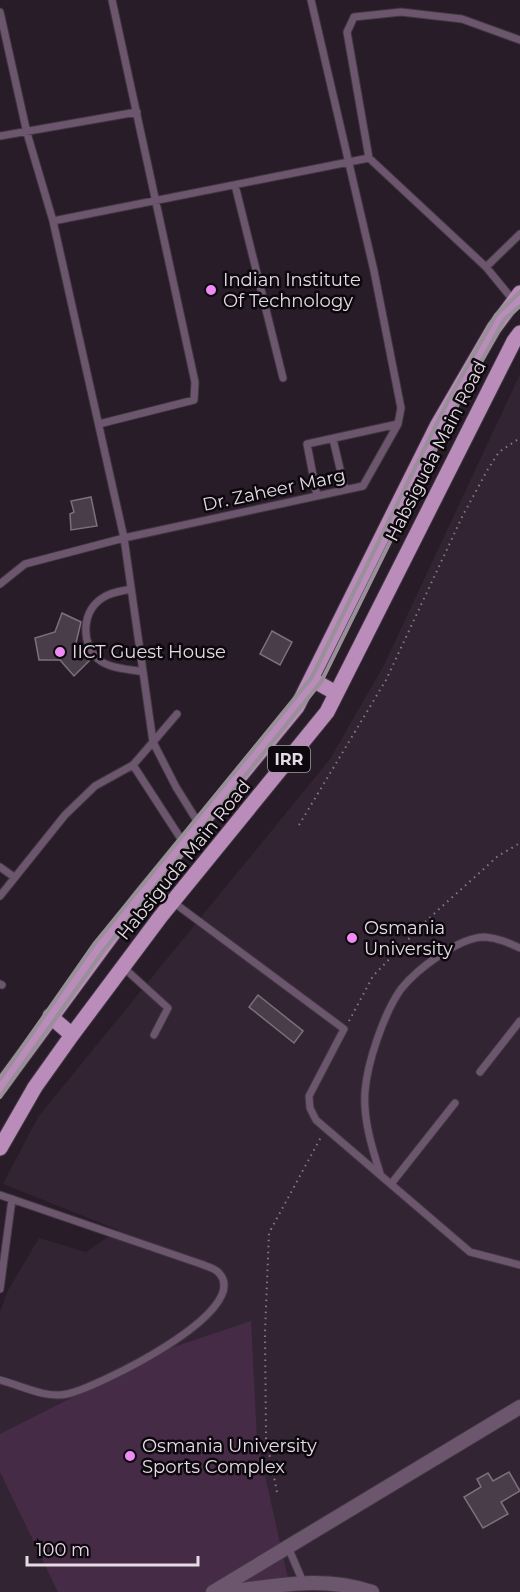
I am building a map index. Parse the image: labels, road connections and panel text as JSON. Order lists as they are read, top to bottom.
{
  "streets": {
    "main road": ["Habsiguda Main Road", "IRR"],
    "lane": ["Dr. Zaheer Marg"]
  },
  "places": [
    "Indian Institute Of Technology",
    "IICT Guest House",
    "Osmania University",
    "Osmania University Sports Complex"
  ],
  "scale_bar": "100 m"
}
